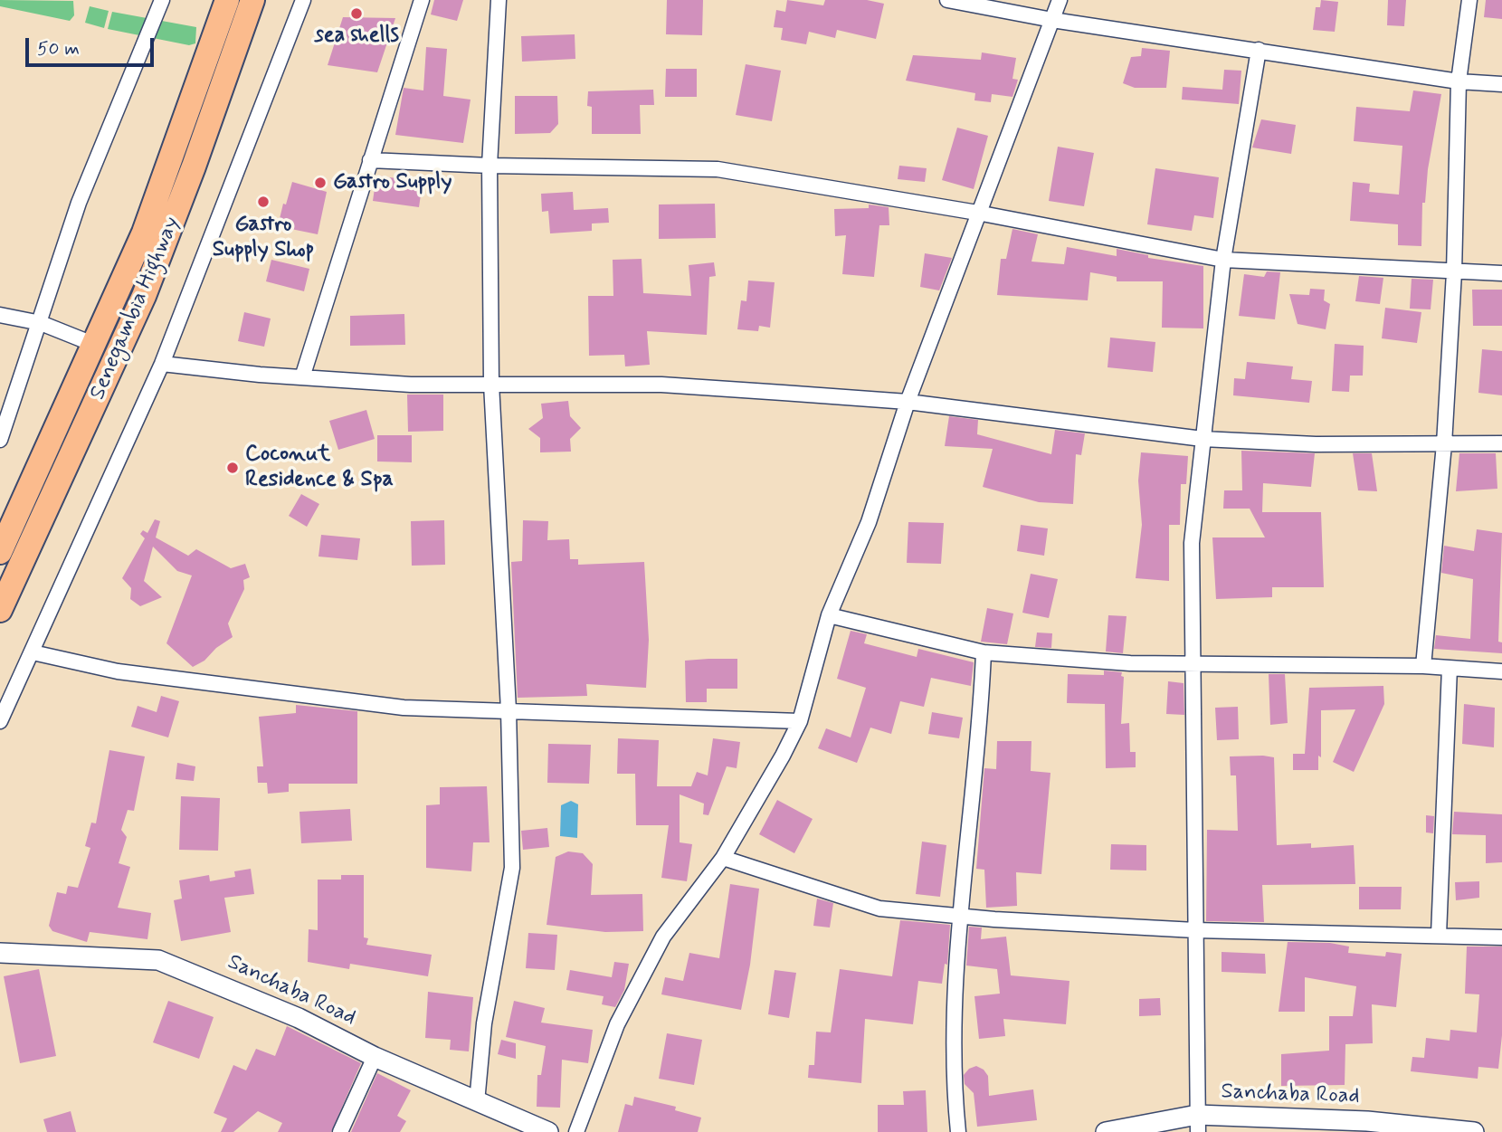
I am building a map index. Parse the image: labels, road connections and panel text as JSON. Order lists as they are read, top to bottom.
{
  "streets": {
    "main road": ["Senegambia Highway"],
    "street": ["Sanchaba Road"]
  },
  "places": [
    "sea shells",
    "Gastro Supply",
    "Gastro Supply Shop",
    "Coconut Residence & Spa"
  ],
  "scale_bar": "50 m"
}
